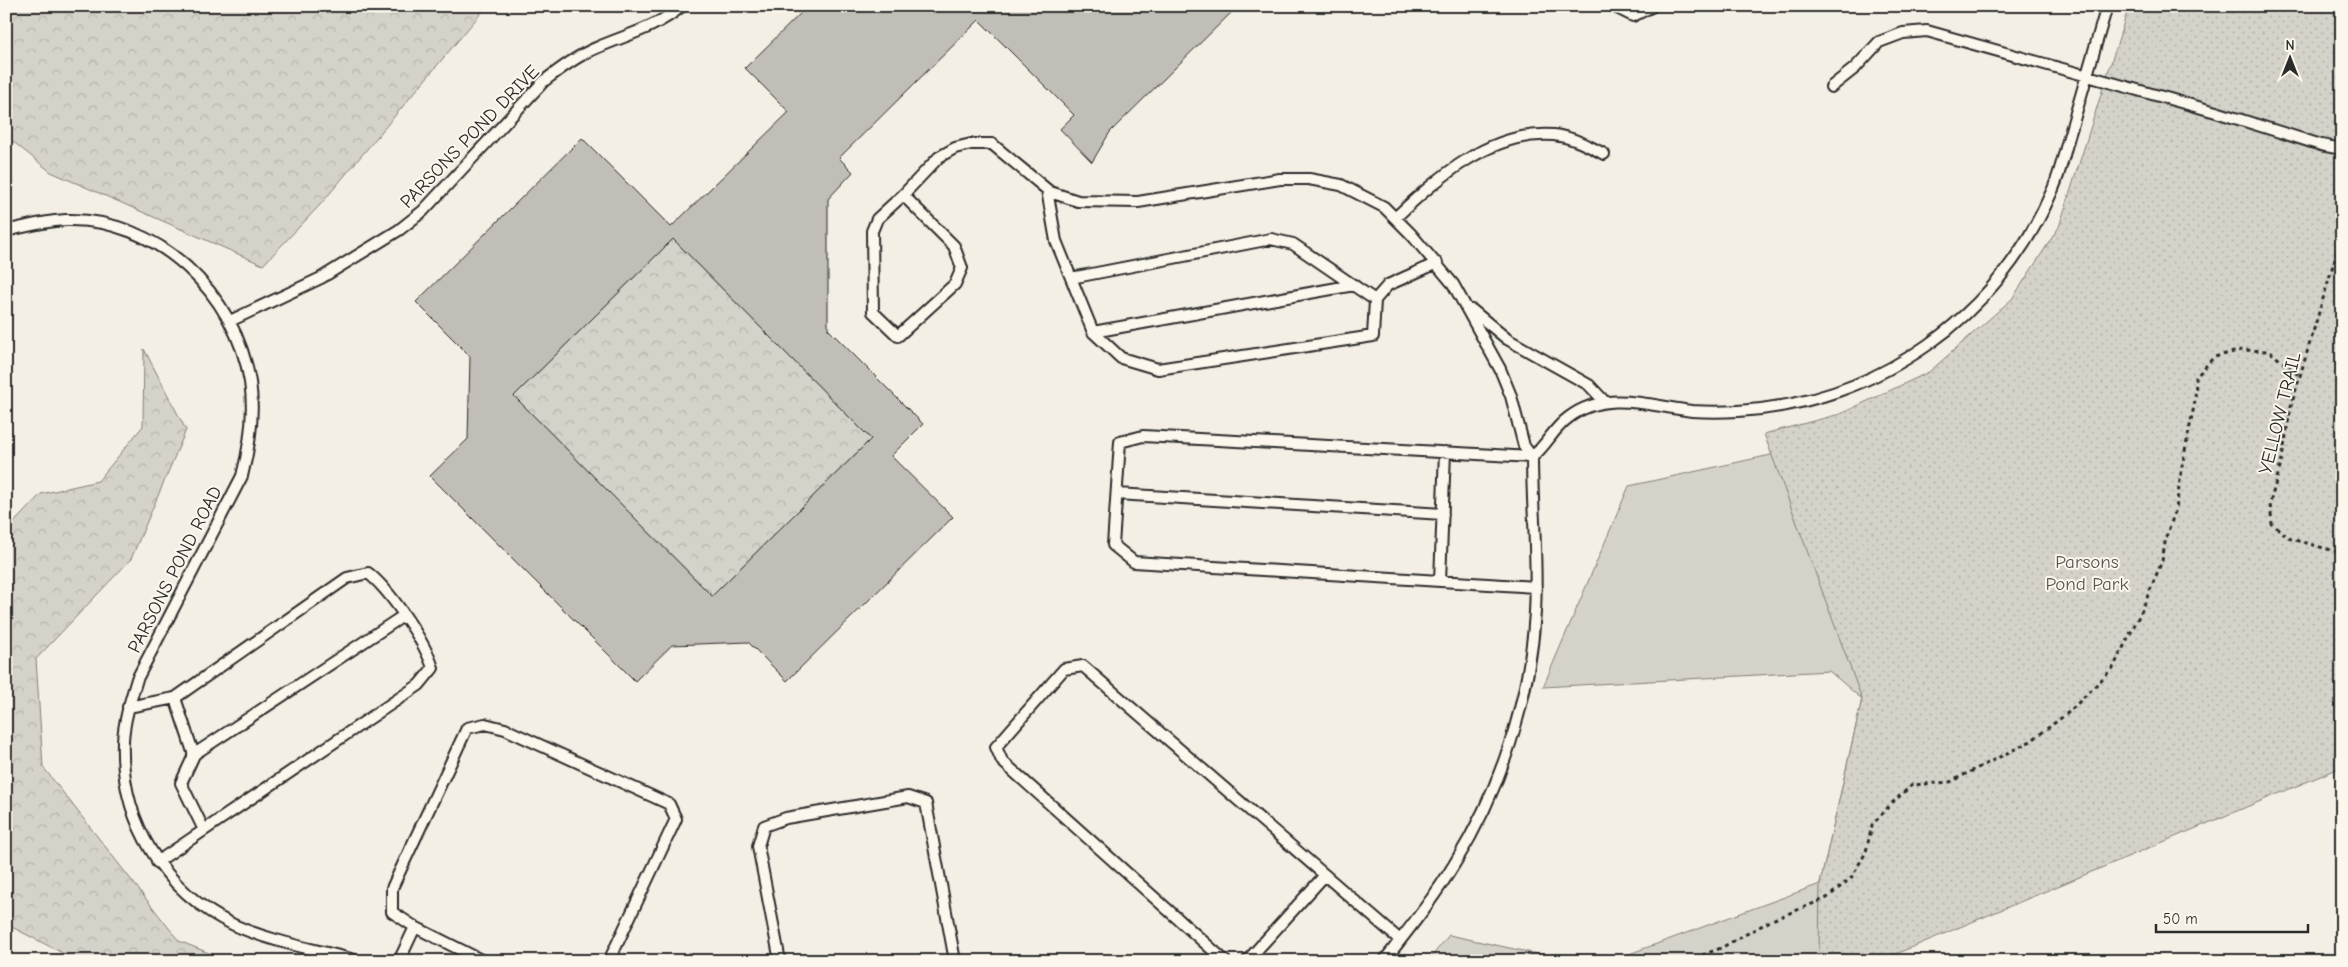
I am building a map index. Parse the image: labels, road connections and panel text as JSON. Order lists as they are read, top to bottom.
{
  "streets": {
    "lane": ["PARSONS POND DRIVE", "PARSONS POND ROAD"],
    "path": ["YELLOW TRAIL"]
  },
  "crossings": [
    ["PARSONS POND DRIVE", "PARSONS POND ROAD"]
  ],
  "parks": ["Parsons Pond Park"],
  "scale_bar": "50 m",
  "north": "top"
}
